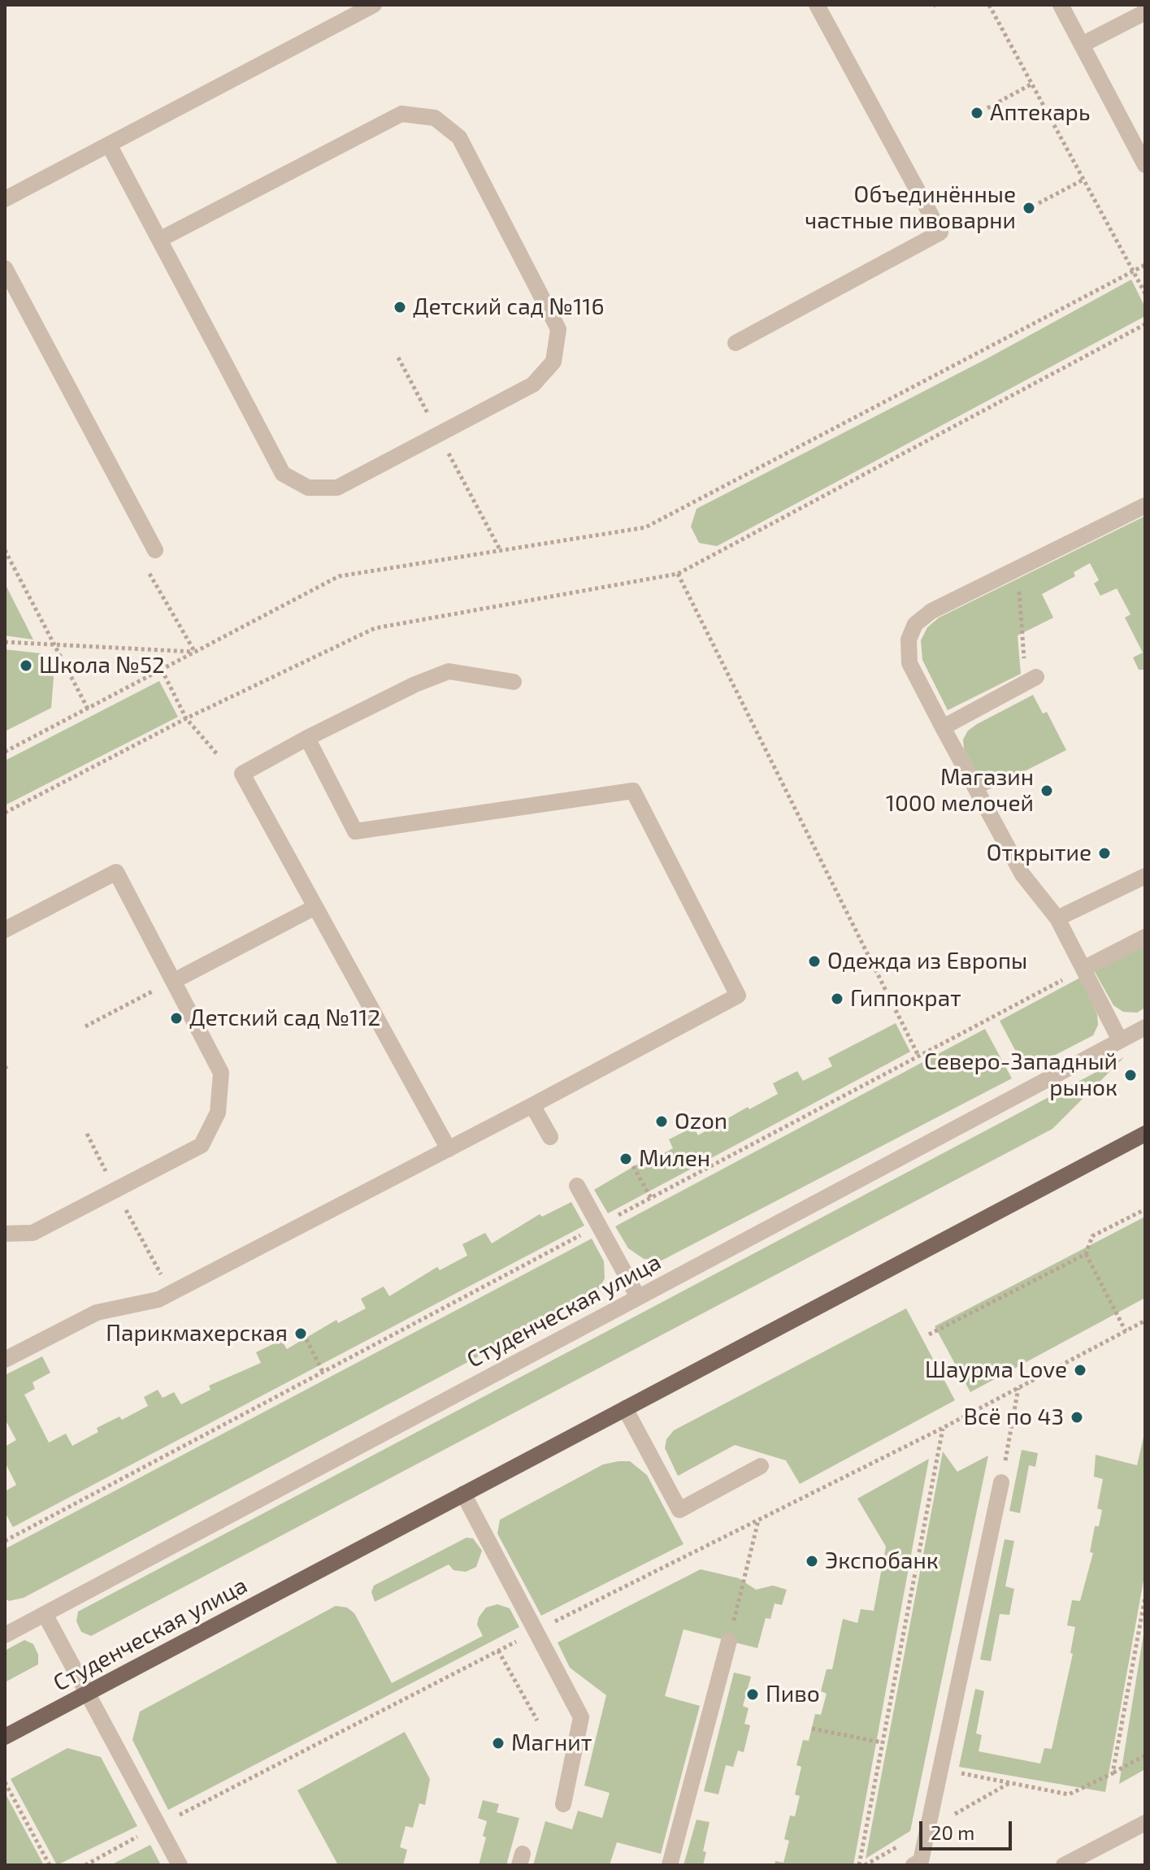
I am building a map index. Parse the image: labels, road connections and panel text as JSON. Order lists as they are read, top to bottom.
{
  "streets": {
    "main road": ["Студенческая улица"]
  },
  "places": [
    "Аптекарь",
    "Объединённые частные пивоварни",
    "Детский сад №116",
    "Школа №52",
    "Магазин 1000 мелочей",
    "Открытие",
    "Одежда из Европы",
    "Гиппократ",
    "Детский сад №112",
    "Северо-Западный рынок",
    "Ozon",
    "Милен",
    "Парикмахерская",
    "Шаурма Love",
    "Всё по 43",
    "Экспобанк",
    "Пиво",
    "Магнит"
  ],
  "scale_bar": "20 m"
}
